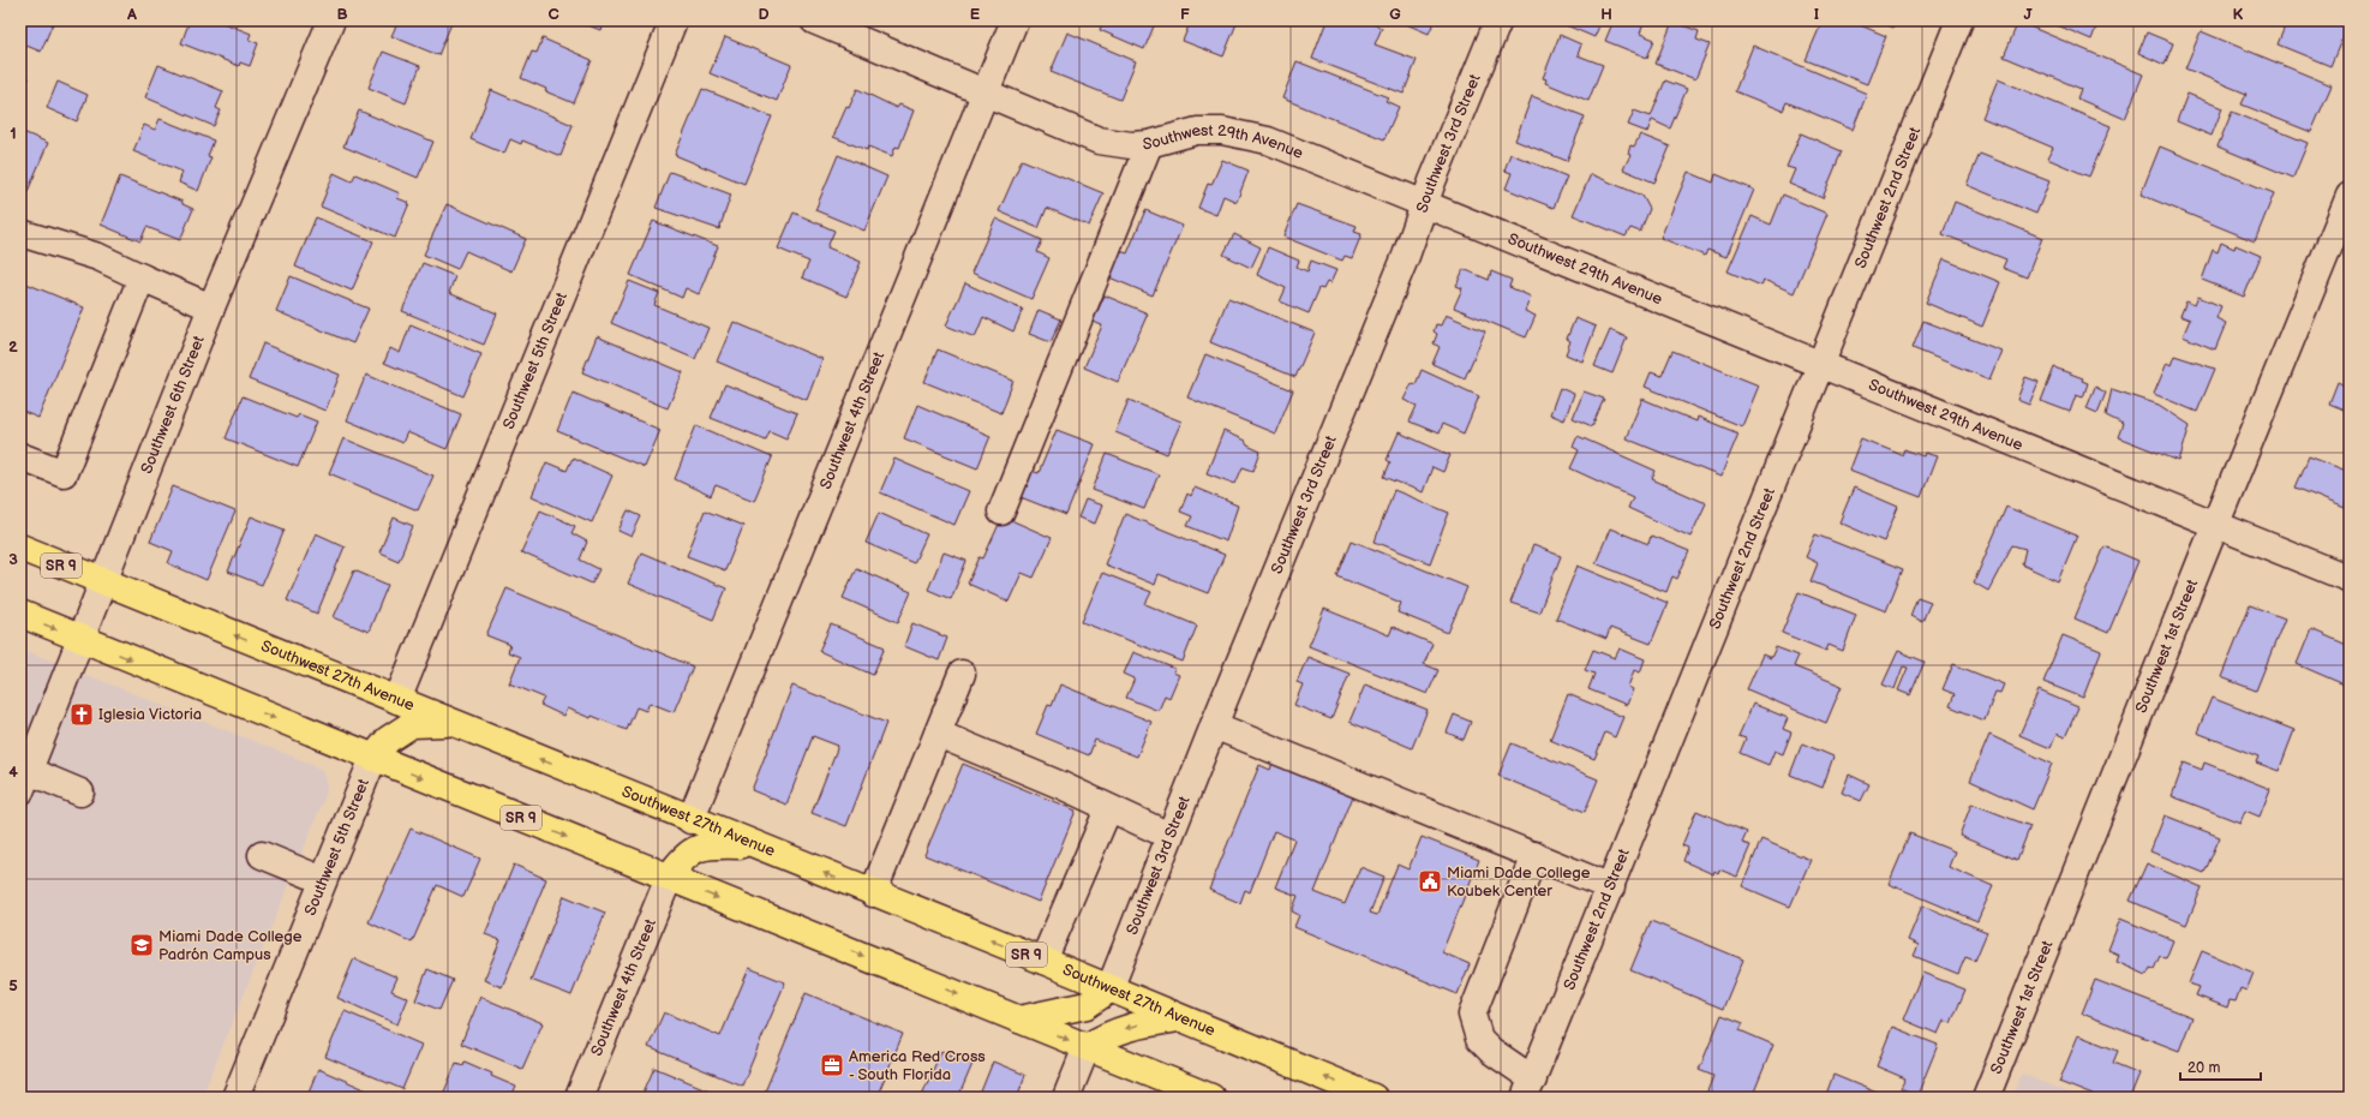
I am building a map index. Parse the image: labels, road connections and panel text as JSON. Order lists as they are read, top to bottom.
{
  "streets": {
    "highway": ["SR 9", "Southwest 27th Avenue"],
    "street": [
      "Southwest 3rd Street",
      "Southwest 29th Avenue",
      "Southwest 2nd Street",
      "Southwest 5th Street",
      "Southwest 6th Street",
      "Southwest 4th Street",
      "Southwest 1st Street"
    ]
  },
  "crossings": [
    ["Southwest 3rd Street", "Southwest 29th Avenue"],
    ["Southwest 3rd Street", "Southwest 27th Avenue"],
    ["Southwest 29th Avenue", "Southwest 2nd Street"],
    ["Southwest 29th Avenue", "Southwest 4th Street"],
    ["Southwest 29th Avenue", "Southwest 1st Street"],
    ["Southwest 5th Street", "SR 9"],
    ["Southwest 5th Street", "Southwest 27th Avenue"],
    ["Southwest 6th Street", "SR 9"],
    ["Southwest 6th Street", "Southwest 27th Avenue"],
    ["Southwest 4th Street", "SR 9"],
    ["Southwest 4th Street", "Southwest 27th Avenue"]
  ],
  "places": {
    "church": ["Iglesia Victoria"],
    "public building": ["Miami Dade College Koubek Center"],
    "school or university": ["Miami Dade College Padrón Campus"],
    "office": ["America Red Cross - South Florida"]
  },
  "scale_bar": "20 m",
  "grid": {
    "columns": [
      "A",
      "B",
      "C",
      "D",
      "E",
      "F",
      "G",
      "H",
      "I",
      "J",
      "K"
    ],
    "rows": [
      "1",
      "2",
      "3",
      "4",
      "5"
    ]
  }
}
